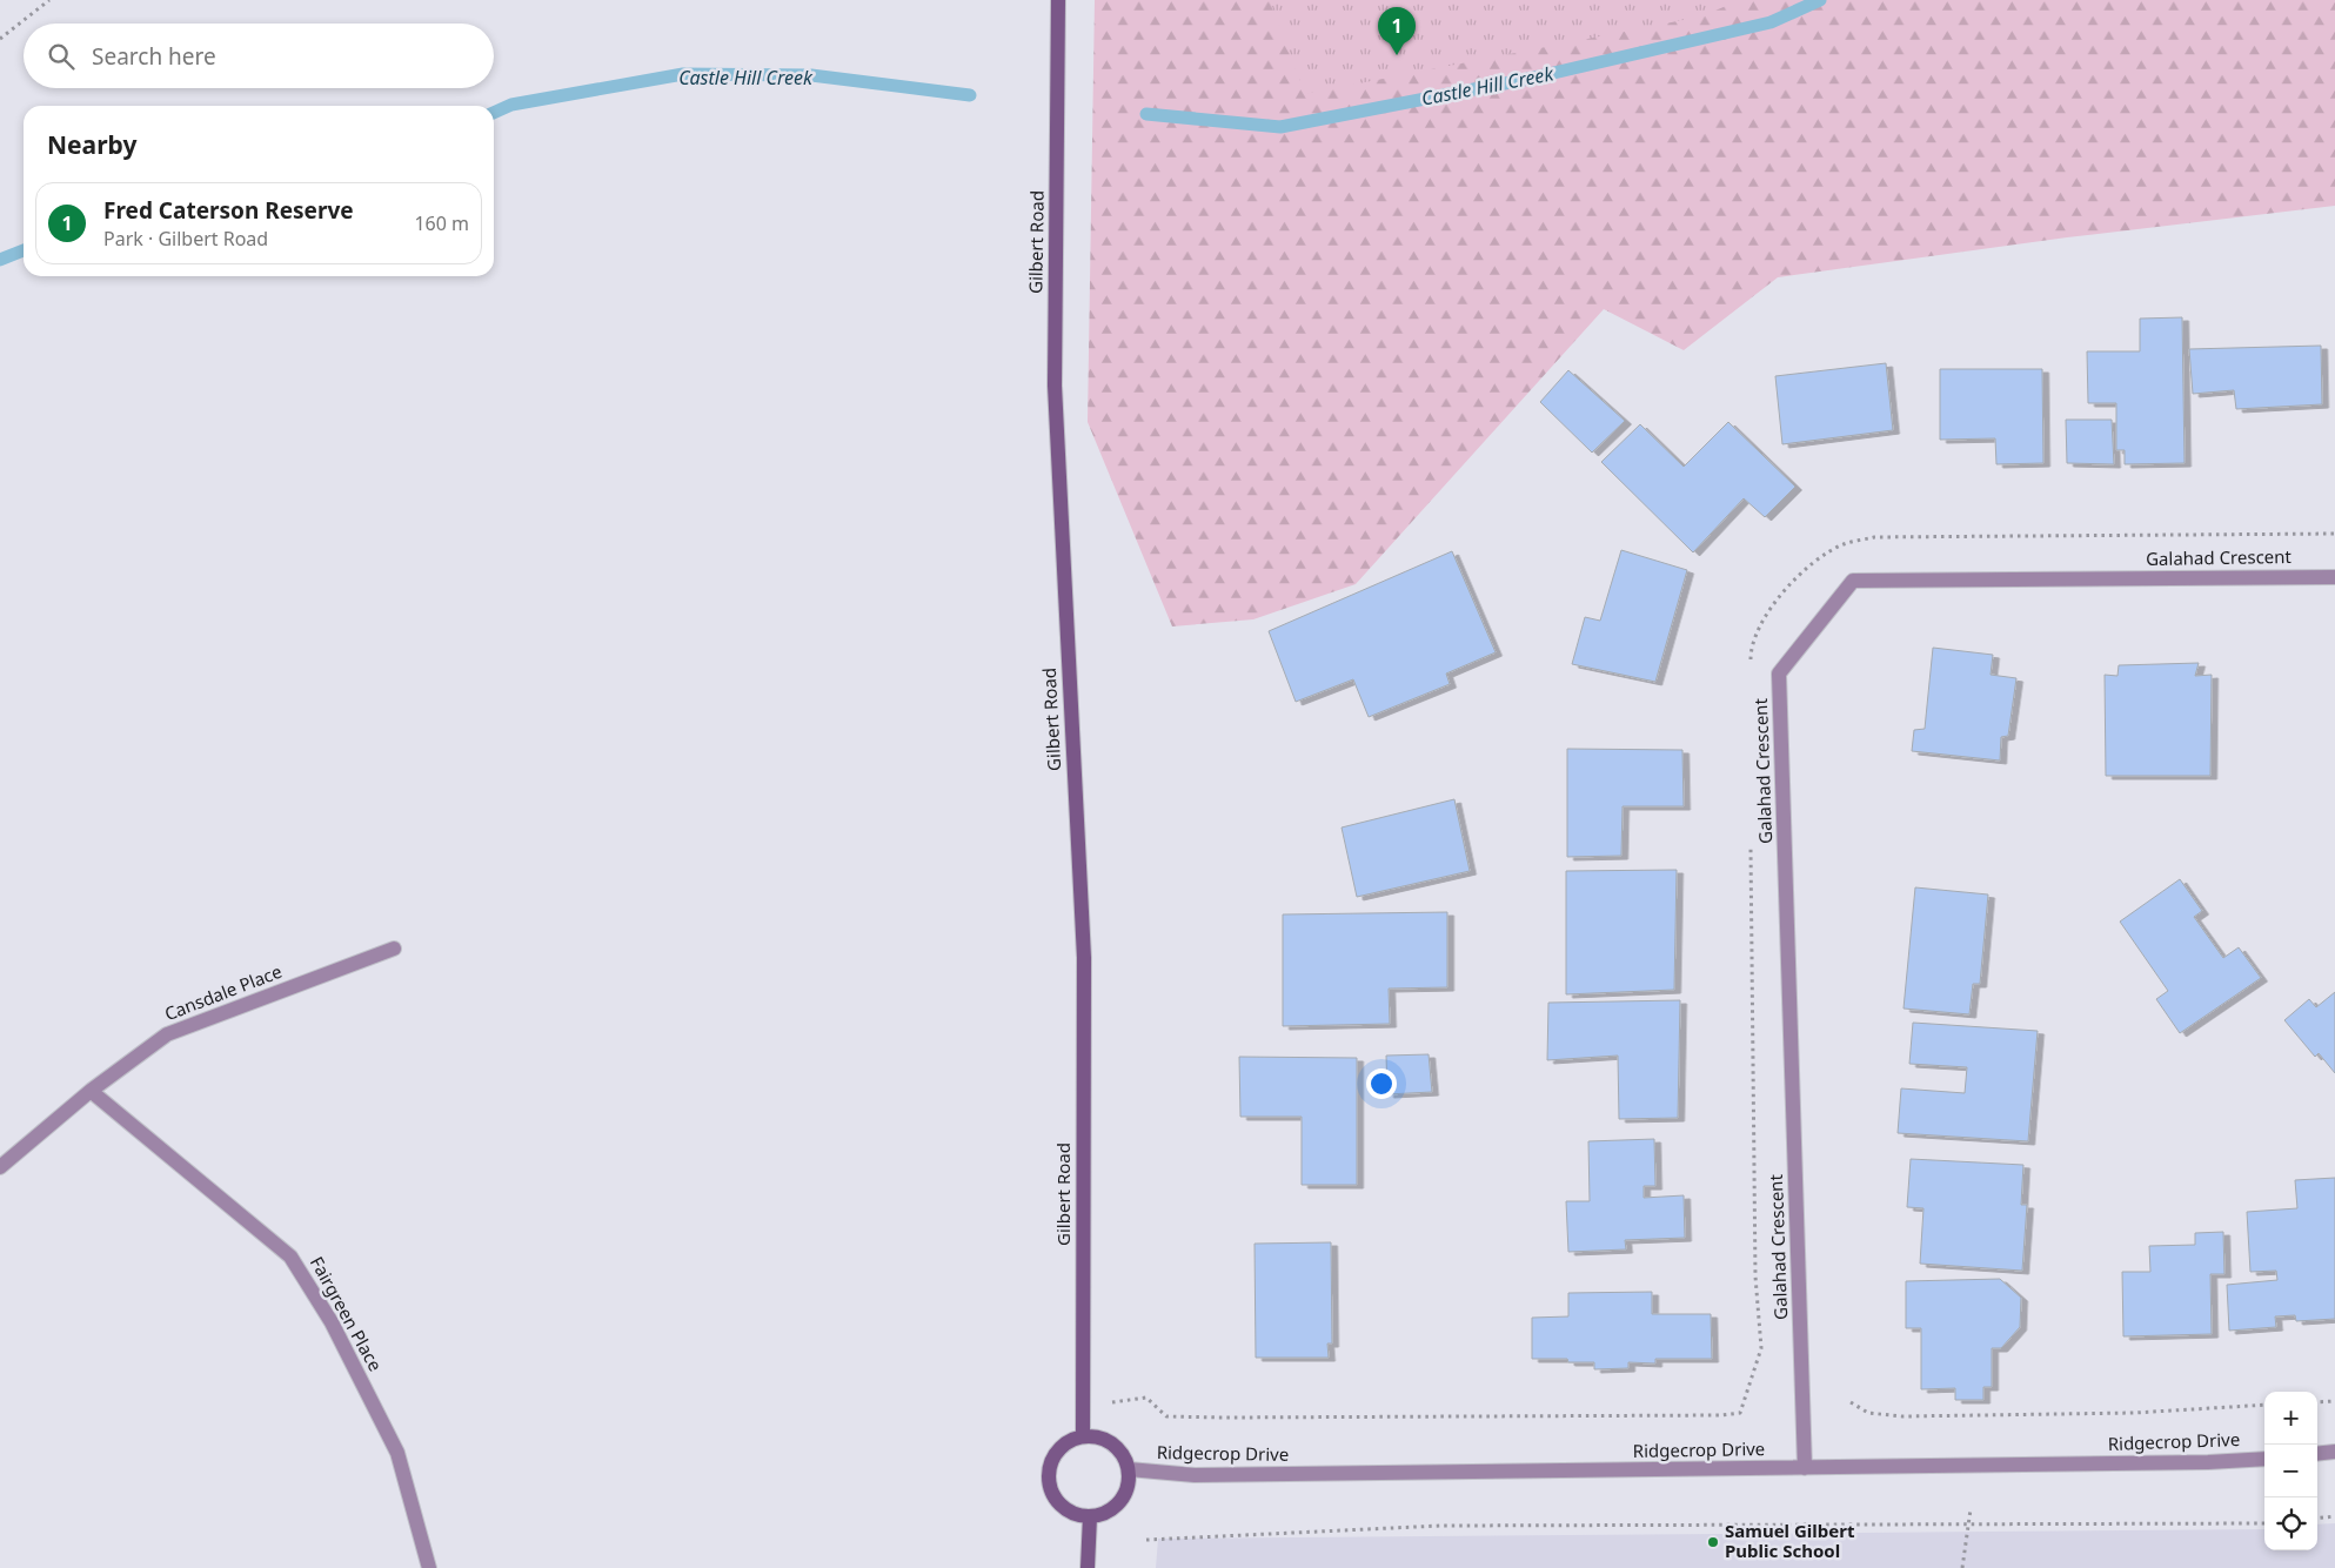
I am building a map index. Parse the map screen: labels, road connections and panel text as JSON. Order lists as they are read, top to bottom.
{
  "streets": {
    "main road": ["Gilbert Road"],
    "street": [
      "Galahad Crescent",
      "Cansdale Place",
      "Fairgreen Place",
      "Ridgecrop Drive"
    ]
  },
  "crossings": [
    ["Gilbert Road", "Ridgecrop Drive"],
    ["Galahad Crescent", "Ridgecrop Drive"],
    ["Cansdale Place", "Fairgreen Place"]
  ],
  "water": ["Castle Hill Creek"],
  "places": ["Samuel Gilbert Public School"],
  "page": {
    "pins": "1",
    "search": "Search here",
    "heading": "Nearby",
    "list": [
      {
        "mark": "1",
        "name": "Fred Caterson Reserve",
        "note": "Park · Gilbert Road",
        "value": "160 m"
      }
    ],
    "map_buttons": ["+", "−"]
  }
}
